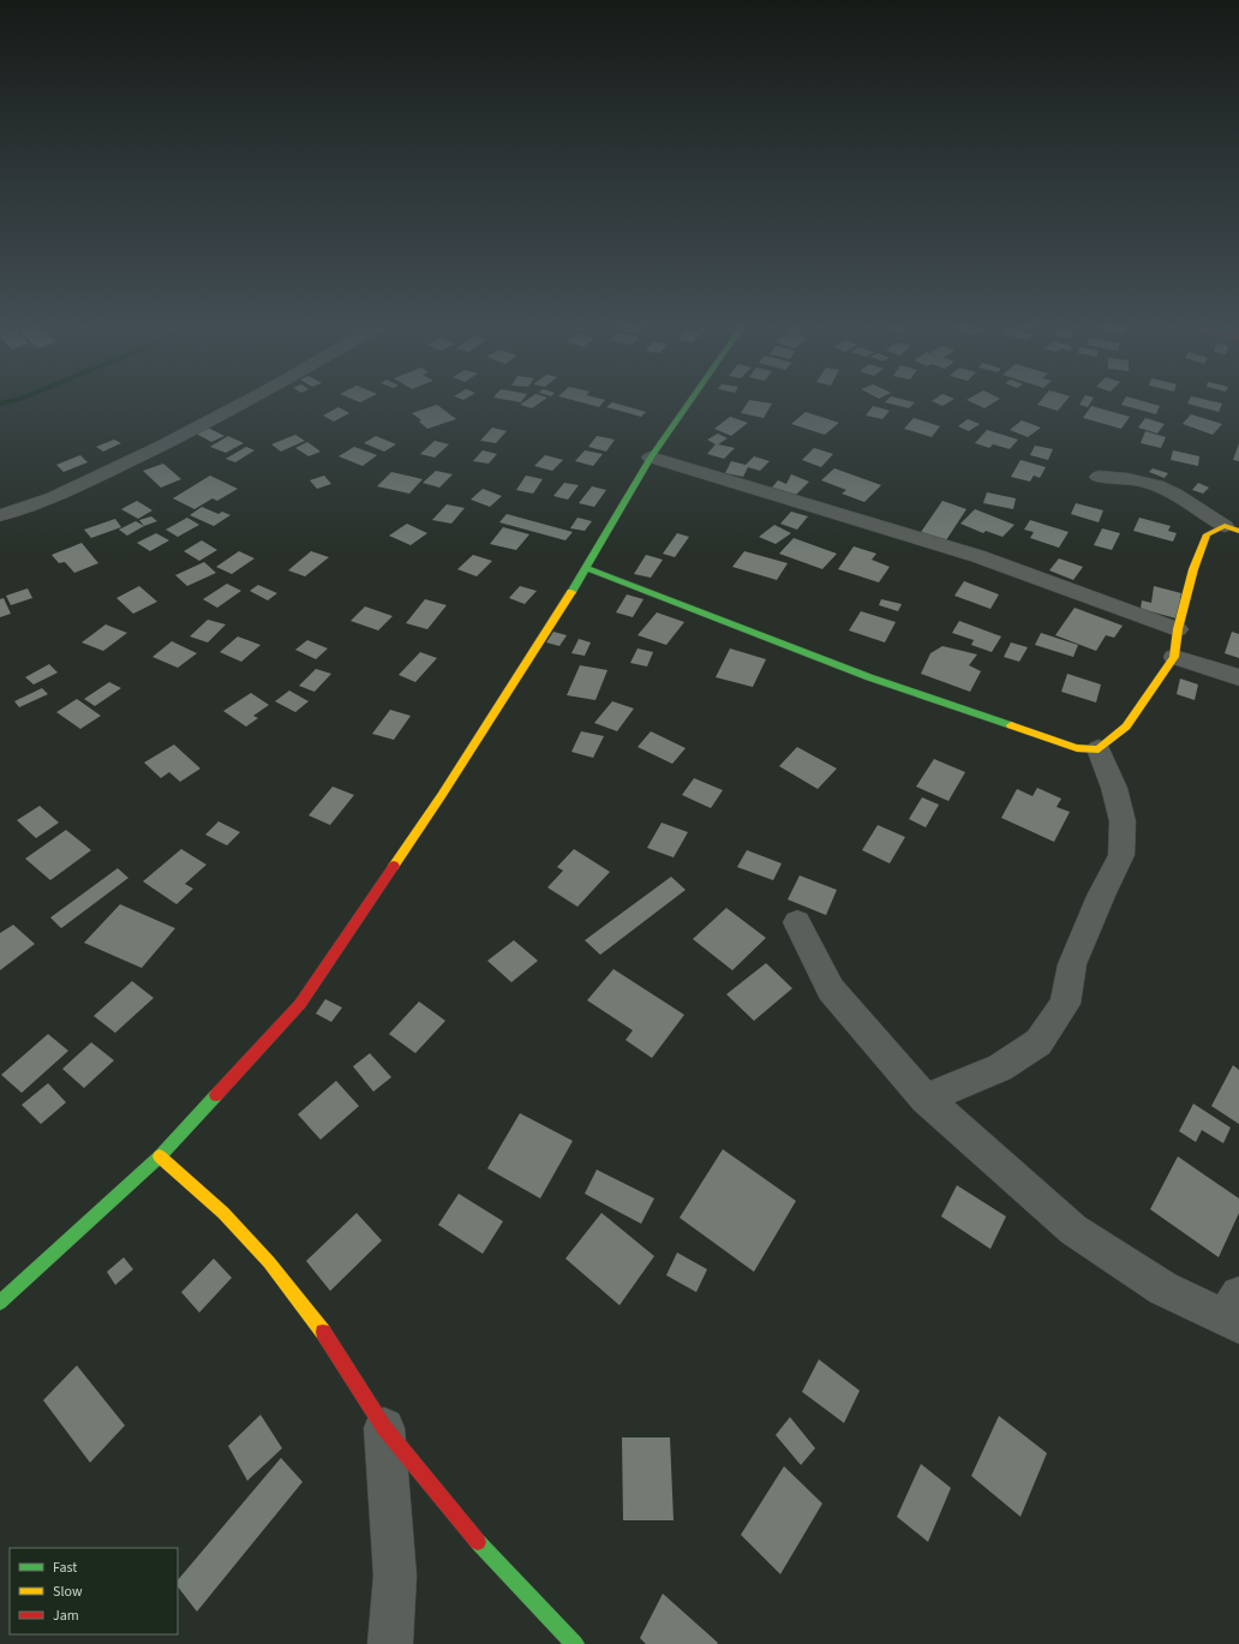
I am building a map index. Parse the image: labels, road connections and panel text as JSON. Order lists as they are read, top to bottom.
{
  "legend": ["Fast", "Slow", "Jam"]
}
